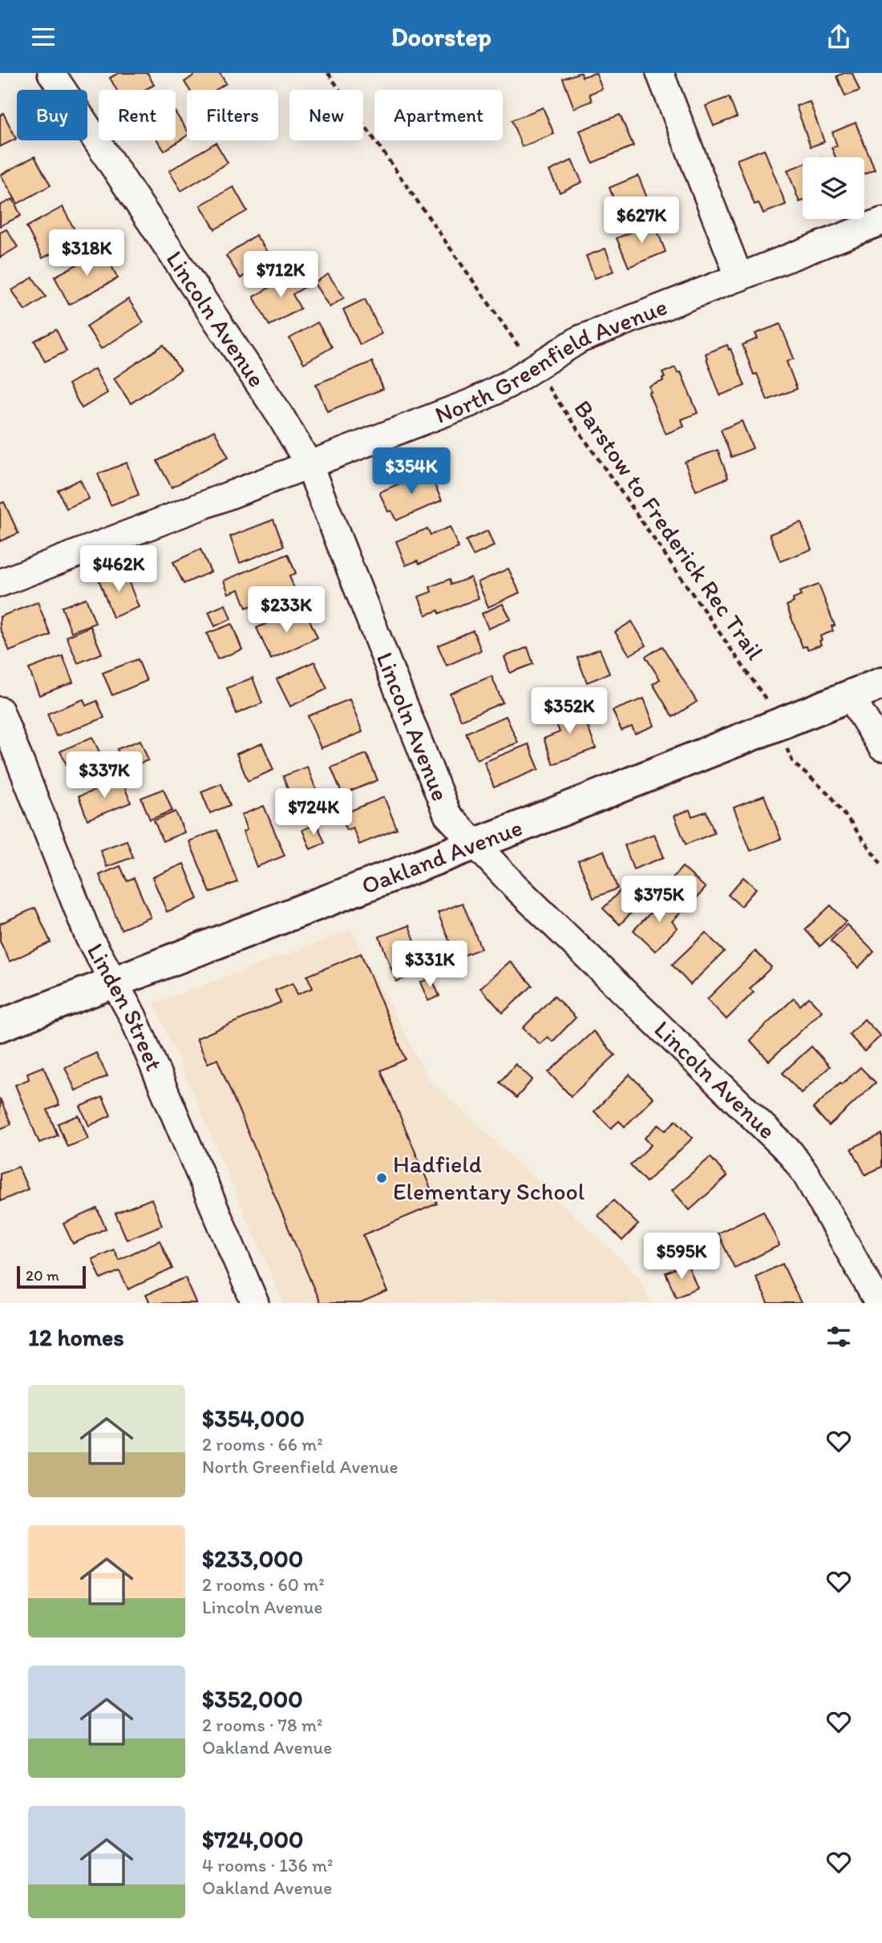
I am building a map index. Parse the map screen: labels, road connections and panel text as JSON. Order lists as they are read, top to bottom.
{
  "streets": {
    "street": [
      "Lincoln Avenue",
      "North Greenfield Avenue",
      "Oakland Avenue",
      "Linden Street"
    ],
    "path": ["Barstow to Frederick Rec Trail"]
  },
  "crossings": [
    ["Lincoln Avenue", "North Greenfield Avenue"],
    ["Lincoln Avenue", "Oakland Avenue"],
    ["Oakland Avenue", "Linden Street"]
  ],
  "places": ["Hadfield Elementary School"],
  "scale_bar": "20 m",
  "page": {
    "header": "Doorstep",
    "chip": [
      "Buy",
      "Rent",
      "Filters",
      "New",
      "Apartment"
    ],
    "price": [
      "$627K",
      "$318K",
      "$712K",
      "$354K",
      "$462K",
      "$233K",
      "$352K",
      "$337K",
      "$724K",
      "$375K",
      "$331K",
      "$595K"
    ],
    "scale": "20 m",
    "heading": "12 homes",
    "list": [
      {
        "name": "$354,000",
        "note": "2 rooms · 66 m² · North Greenfield Avenue"
      },
      {
        "name": "$233,000",
        "note": "2 rooms · 60 m² · Lincoln Avenue"
      },
      {
        "name": "$352,000",
        "note": "2 rooms · 78 m² · Oakland Avenue"
      },
      {
        "name": "$724,000",
        "note": "4 rooms · 136 m² · Oakland Avenue"
      }
    ]
  }
}
